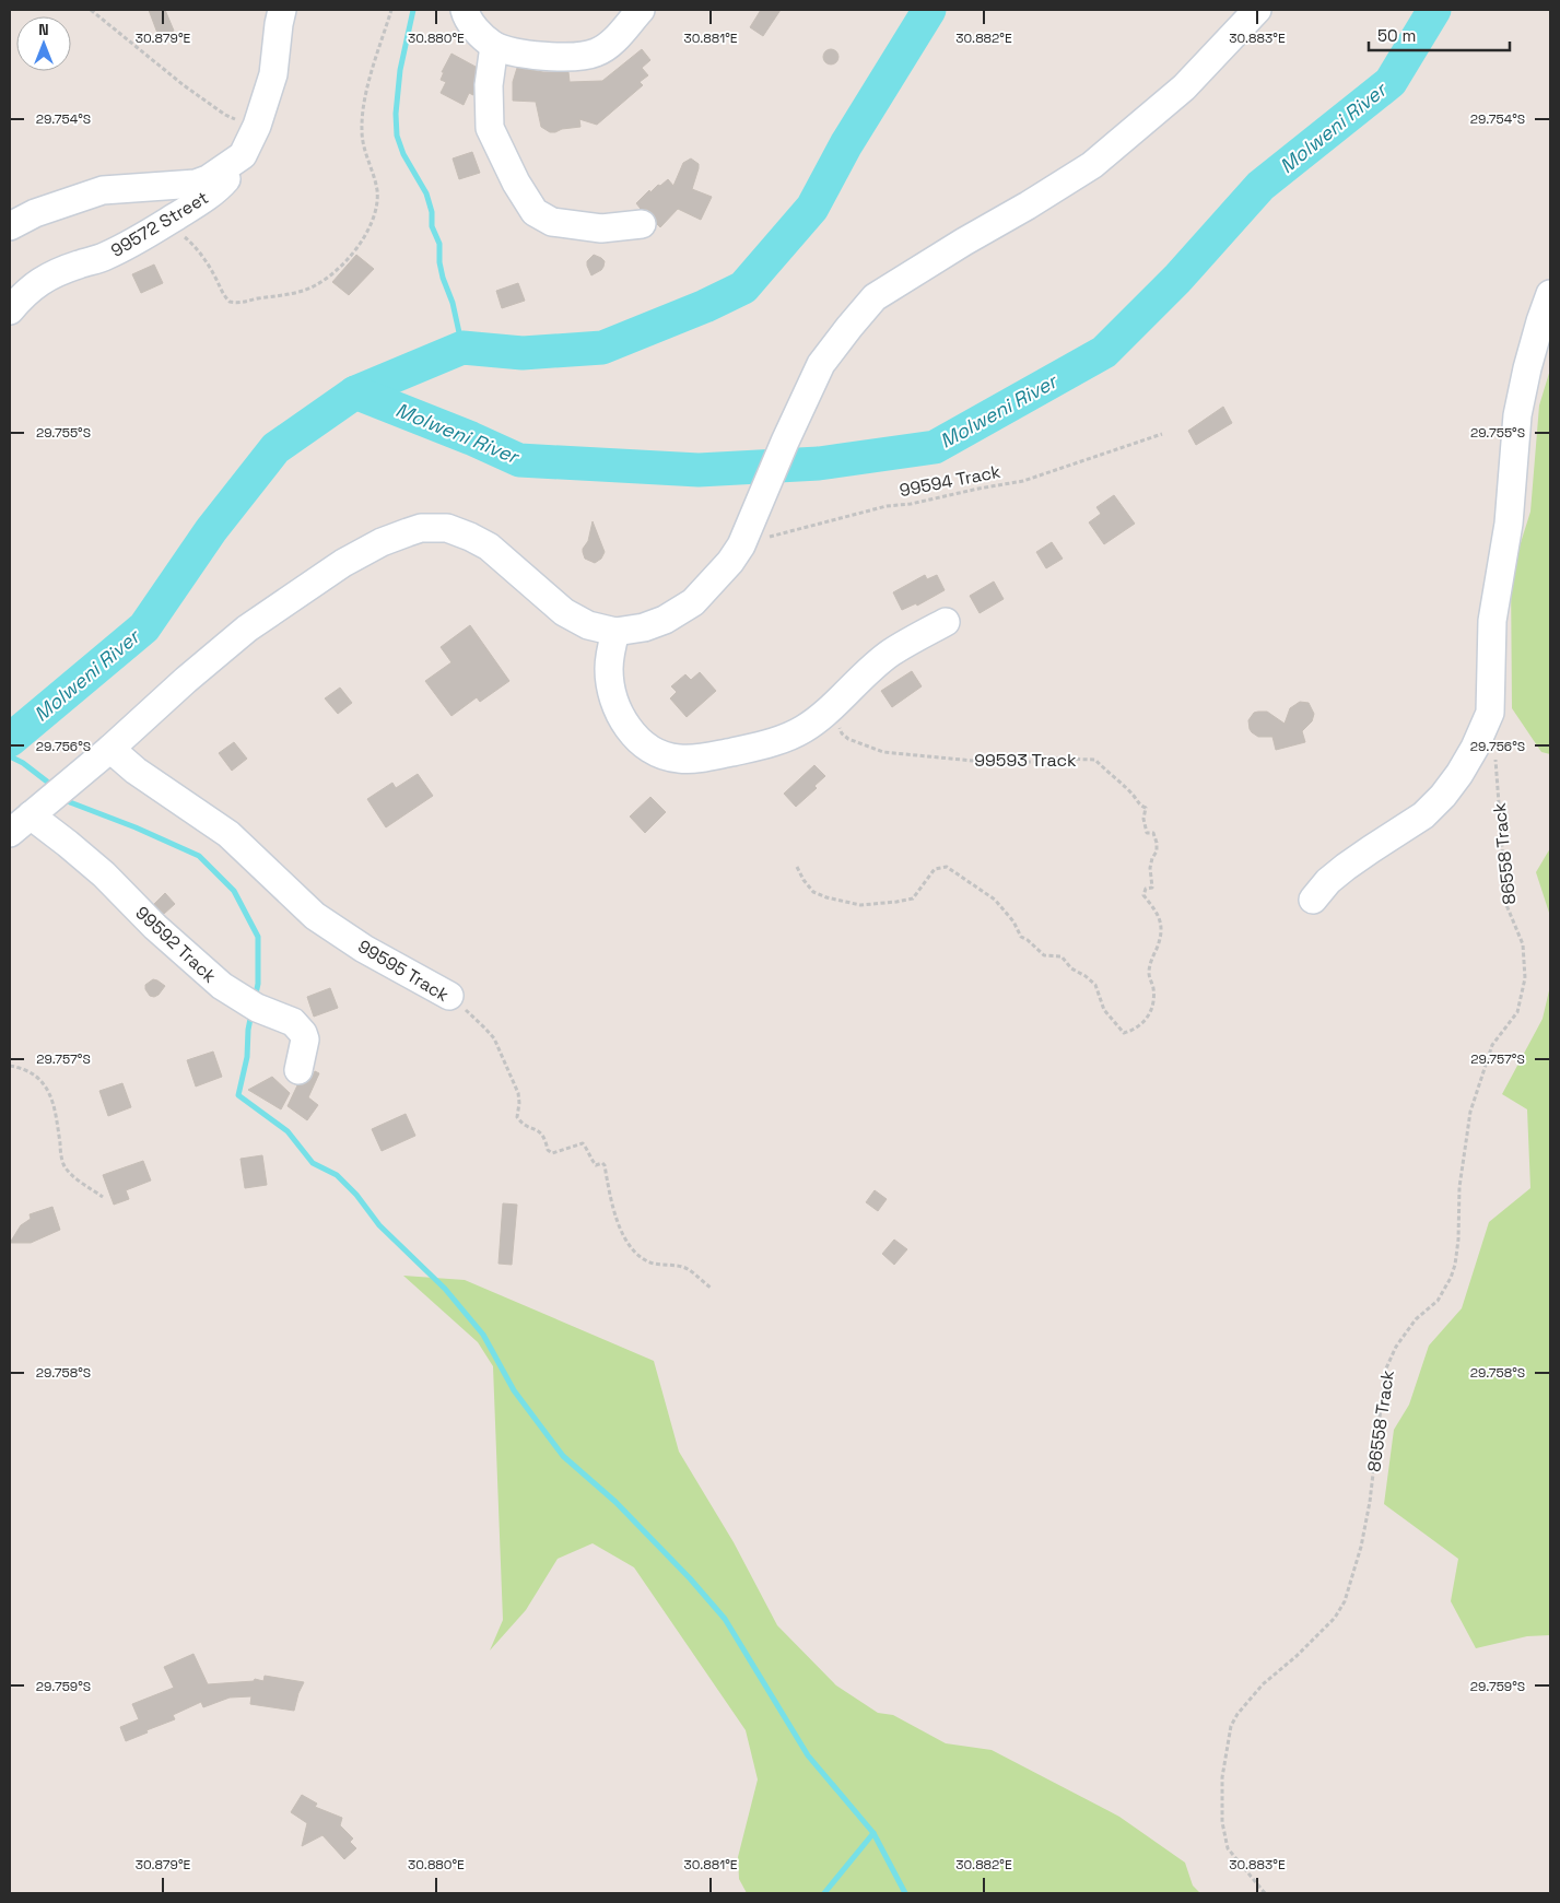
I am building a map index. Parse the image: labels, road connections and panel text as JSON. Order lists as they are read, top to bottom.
{
  "streets": {
    "street": ["99572 Street", "99592 Track", "99595 Track"],
    "path": ["99594 Track", "99593 Track", "86558 Track"]
  },
  "water": ["Molweni River"],
  "scale_bar": "50 m",
  "north": "top",
  "coordinates": [
    "30.879°E",
    "30.880°E",
    "30.881°E",
    "30.882°E",
    "30.883°E",
    "29.754°S",
    "29.755°S",
    "29.756°S",
    "29.757°S",
    "29.758°S",
    "29.759°S"
  ]
}
